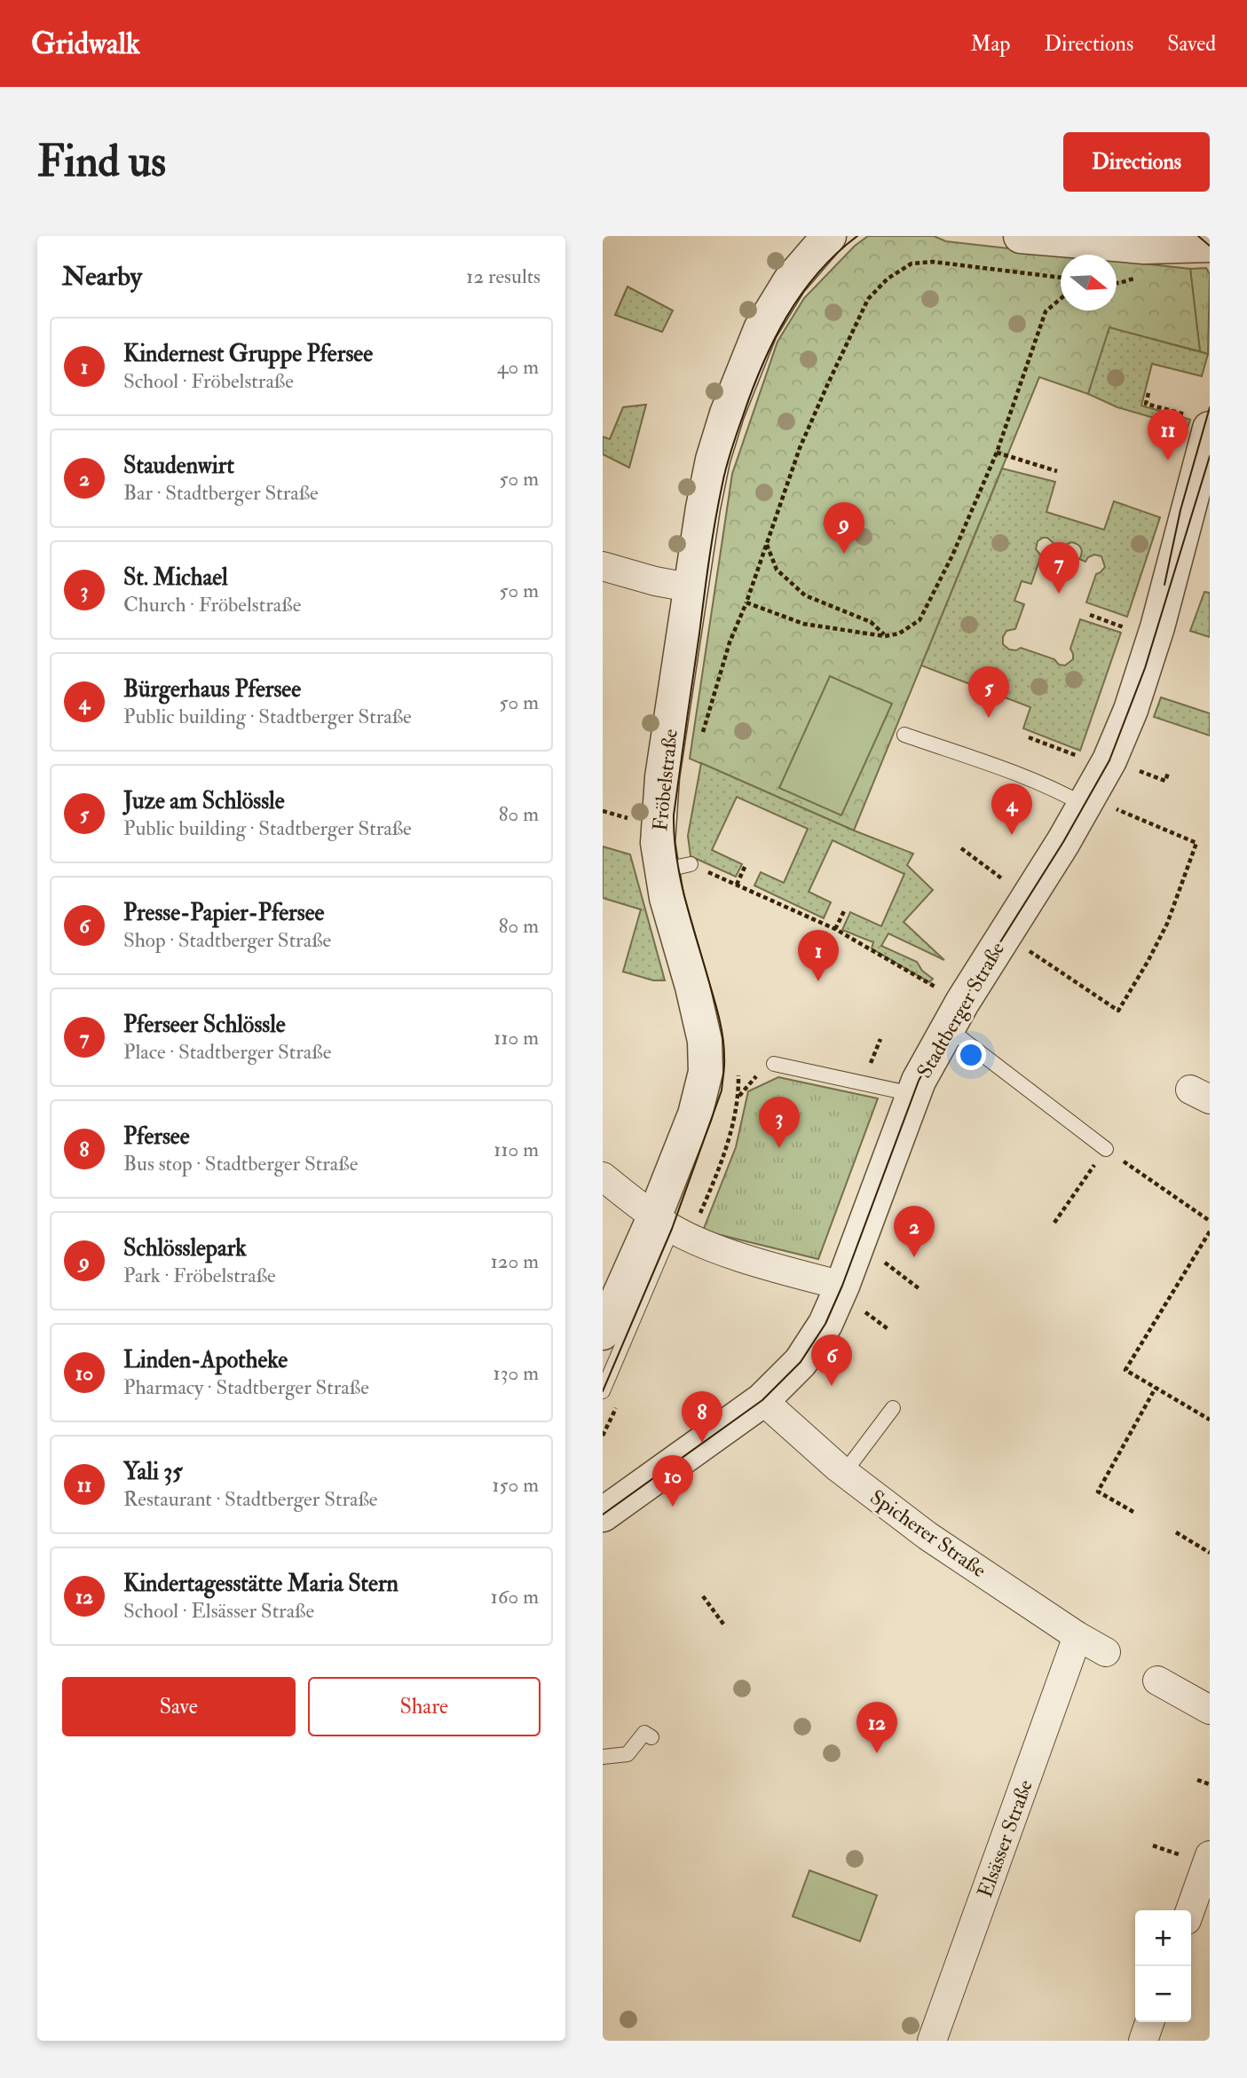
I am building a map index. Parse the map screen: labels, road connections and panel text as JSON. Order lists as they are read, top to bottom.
{
  "streets": {
    "street": [
      "Fröbelstraße",
      "Stadtberger Straße",
      "Spicherer Straße",
      "Elsässer Straße"
    ]
  },
  "crossings": [
    ["Stadtberger Straße", "Spicherer Straße"],
    ["Spicherer Straße", "Elsässer Straße"]
  ],
  "north": "right",
  "page": {
    "header": "Gridwalk",
    "nav": ["Map", "Directions", "Saved"],
    "buttons": [
      "Directions",
      ["Save", "Share"]
    ],
    "title": "Find us",
    "heading": ["Nearby", "12 results"],
    "list": [
      {
        "mark": "1",
        "name": "Kindernest Gruppe Pfersee",
        "note": "School · Fröbelstraße",
        "value": "40 m"
      },
      {
        "mark": "2",
        "name": "Staudenwirt",
        "note": "Bar · Stadtberger Straße",
        "value": "50 m"
      },
      {
        "mark": "3",
        "name": "St. Michael",
        "note": "Church · Fröbelstraße",
        "value": "50 m"
      },
      {
        "mark": "4",
        "name": "Bürgerhaus Pfersee",
        "note": "Public building · Stadtberger Straße",
        "value": "50 m"
      },
      {
        "mark": "5",
        "name": "Juze am Schlössle",
        "note": "Public building · Stadtberger Straße",
        "value": "80 m"
      },
      {
        "mark": "6",
        "name": "Presse-Papier-Pfersee",
        "note": "Shop · Stadtberger Straße",
        "value": "80 m"
      },
      {
        "mark": "7",
        "name": "Pferseer Schlössle",
        "note": "Place · Stadtberger Straße",
        "value": "110 m"
      },
      {
        "mark": "8",
        "name": "Pfersee",
        "note": "Bus stop · Stadtberger Straße",
        "value": "110 m"
      },
      {
        "mark": "9",
        "name": "Schlösslepark",
        "note": "Park · Fröbelstraße",
        "value": "120 m"
      },
      {
        "mark": "10",
        "name": "Linden-Apotheke",
        "note": "Pharmacy · Stadtberger Straße",
        "value": "130 m"
      },
      {
        "mark": "11",
        "name": "Yali 35",
        "note": "Restaurant · Stadtberger Straße",
        "value": "150 m"
      },
      {
        "mark": "12",
        "name": "Kindertagesstätte Maria Stern",
        "note": "School · Elsässer Straße",
        "value": "160 m"
      }
    ],
    "pins": [
      "11",
      "9",
      "7",
      "5",
      "4",
      "1",
      "3",
      "2",
      "6",
      "8",
      "10",
      "12"
    ],
    "map_buttons": ["+", "−"]
  }
}
